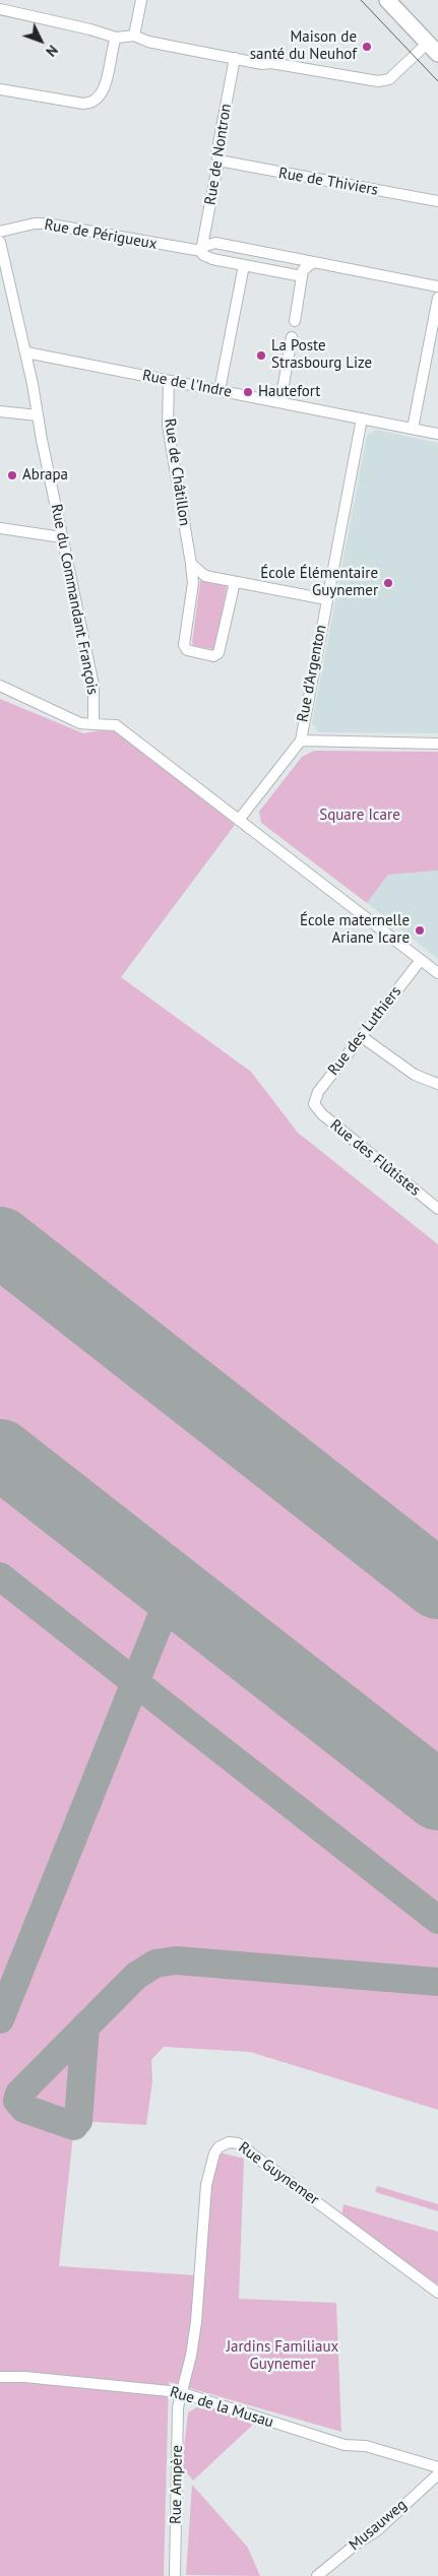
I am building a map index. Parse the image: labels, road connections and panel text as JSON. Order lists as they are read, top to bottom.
{
  "streets": {
    "street": [
      "Rue de Nontron",
      "Rue de Thiviers",
      "Rue de Périgueux",
      "Rue de l'Indre",
      "Rue de Châtillon",
      "Rue du Commandant François",
      "Rue d'Argenton",
      "Rue des Luthiers",
      "Rue des Flûtistes",
      "Rue Guynemer",
      "Rue de la Musau",
      "Rue Ampère",
      "Musauweg"
    ]
  },
  "crossings": [
    ["Rue de Nontron", "Rue de Thiviers"],
    ["Rue de Nontron", "Rue de Périgueux"],
    ["Rue de l'Indre", "Rue de Châtillon"],
    ["Rue de l'Indre", "Rue du Commandant François"],
    ["Rue de l'Indre", "Rue d'Argenton"],
    ["Rue des Luthiers", "Rue des Flûtistes"],
    ["Rue Guynemer", "Rue de la Musau"],
    ["Rue Guynemer", "Rue Ampère"],
    ["Rue de la Musau", "Rue Ampère"]
  ],
  "parks": ["Square Icare", "Jardins Familiaux Guynemer"],
  "places": [
    "Maison de santé du Neuhof",
    "La Poste Strasbourg Lize",
    "Hautefort",
    "Abrapa",
    "École Élémentaire Guynemer",
    "École maternelle Ariane Icare"
  ],
  "north": "bottom right"
}
